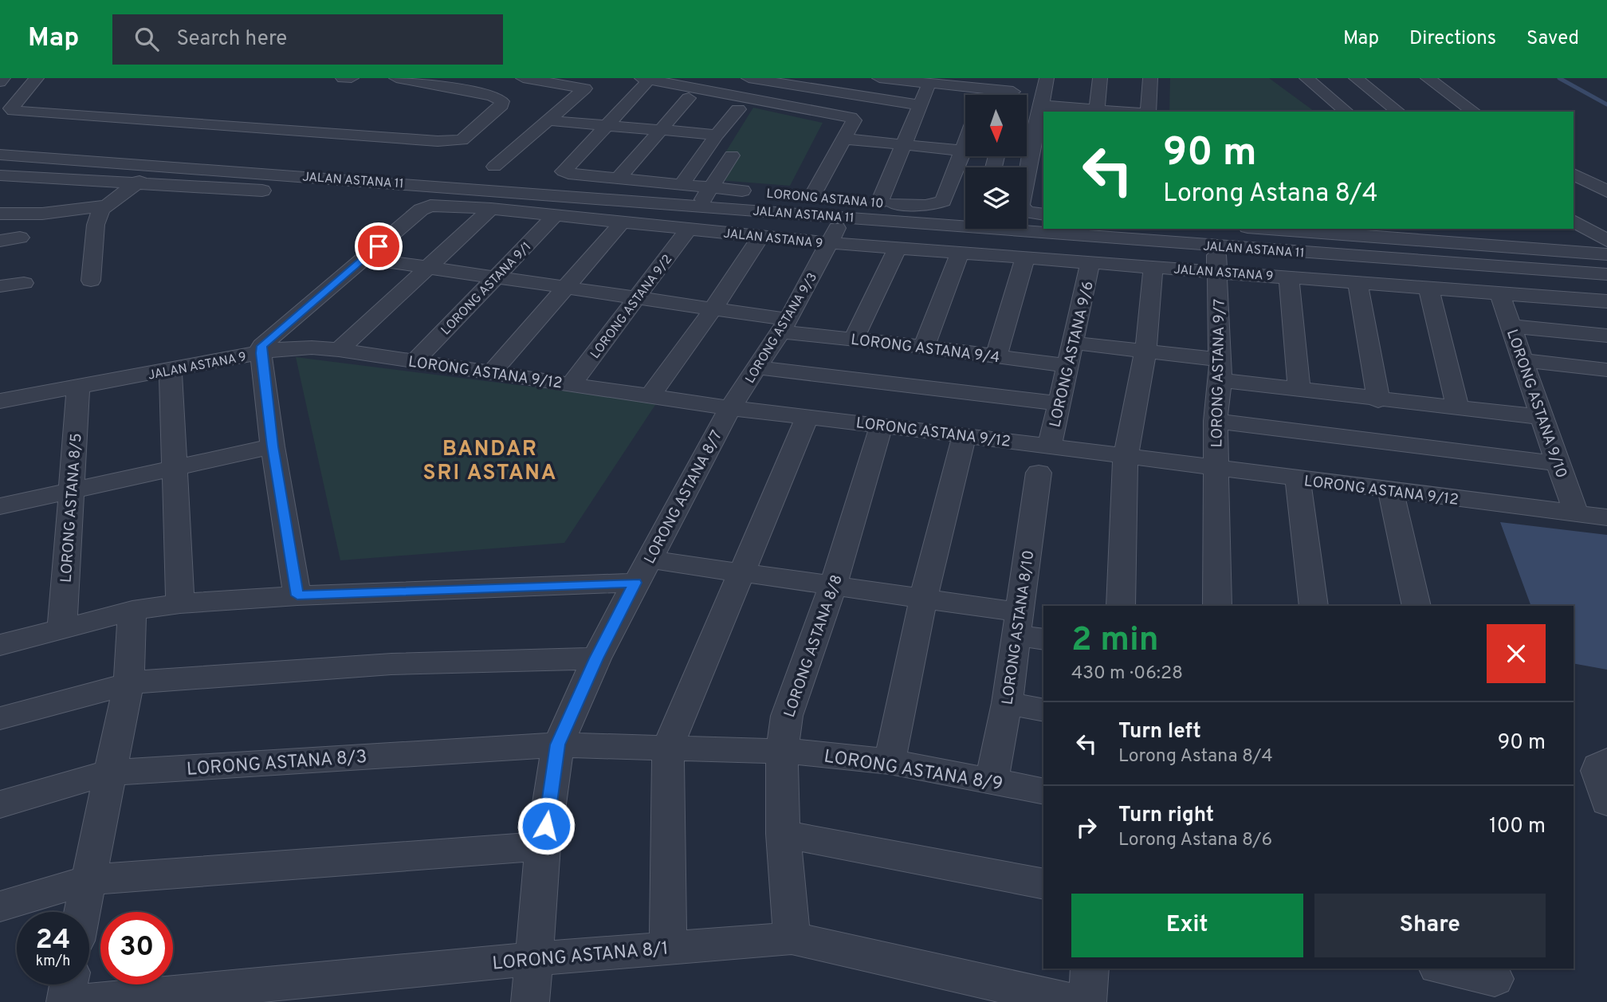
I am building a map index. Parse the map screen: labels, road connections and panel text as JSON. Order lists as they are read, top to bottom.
{
  "streets": {
    "street": [
      "JALAN ASTANA 11",
      "LORONG ASTANA 10",
      "JALAN ASTANA 9",
      "LORONG ASTANA 9/1",
      "LORONG ASTANA 9/2",
      "LORONG ASTANA 9/3",
      "LORONG ASTANA 9/4",
      "LORONG ASTANA 9/6",
      "LORONG ASTANA 9/12",
      "LORONG ASTANA 9/7",
      "LORONG ASTANA 9/10",
      "LORONG ASTANA 8/7",
      "LORONG ASTANA 8/5",
      "LORONG ASTANA 8/10",
      "LORONG ASTANA 8/8",
      "LORONG ASTANA 8/3",
      "LORONG ASTANA 8/9",
      "LORONG ASTANA 8/1"
    ]
  },
  "crossings": [
    ["JALAN ASTANA 11", "LORONG ASTANA 9/3"],
    ["JALAN ASTANA 11", "LORONG ASTANA 9/7"],
    ["JALAN ASTANA 9", "LORONG ASTANA 9/1"],
    ["JALAN ASTANA 9", "LORONG ASTANA 9/2"],
    ["JALAN ASTANA 9", "LORONG ASTANA 9/3"],
    ["JALAN ASTANA 9", "LORONG ASTANA 9/4"],
    ["JALAN ASTANA 9", "LORONG ASTANA 9/6"],
    ["JALAN ASTANA 9", "LORONG ASTANA 9/12"],
    ["JALAN ASTANA 9", "LORONG ASTANA 9/7"],
    ["JALAN ASTANA 9", "LORONG ASTANA 9/10"],
    ["JALAN ASTANA 9", "LORONG ASTANA 8/5"],
    ["LORONG ASTANA 9/1", "LORONG ASTANA 9/4"],
    ["LORONG ASTANA 9/1", "LORONG ASTANA 9/12"],
    ["LORONG ASTANA 9/2", "LORONG ASTANA 9/4"],
    ["LORONG ASTANA 9/2", "LORONG ASTANA 9/12"],
    ["LORONG ASTANA 9/3", "LORONG ASTANA 9/4"],
    ["LORONG ASTANA 9/3", "LORONG ASTANA 9/12"],
    ["LORONG ASTANA 9/3", "LORONG ASTANA 8/7"],
    ["LORONG ASTANA 9/4", "LORONG ASTANA 9/6"],
    ["LORONG ASTANA 9/6", "LORONG ASTANA 9/12"],
    ["LORONG ASTANA 9/12", "LORONG ASTANA 9/7"],
    ["LORONG ASTANA 9/12", "LORONG ASTANA 9/10"],
    ["LORONG ASTANA 9/12", "LORONG ASTANA 8/7"],
    ["LORONG ASTANA 9/12", "LORONG ASTANA 8/8"],
    ["LORONG ASTANA 8/7", "LORONG ASTANA 8/3"],
    ["LORONG ASTANA 8/7", "LORONG ASTANA 8/1"],
    ["LORONG ASTANA 8/10", "LORONG ASTANA 8/9"],
    ["LORONG ASTANA 8/8", "LORONG ASTANA 8/9"],
    ["LORONG ASTANA 8/8", "LORONG ASTANA 8/1"],
    ["LORONG ASTANA 8/3", "LORONG ASTANA 8/9"]
  ],
  "districts": ["BANDAR SRI ASTANA"],
  "north": "bottom",
  "page": {
    "header": "Map",
    "search": "Search here",
    "nav": ["Map", "Directions", "Saved"],
    "turn": ["90 m", "Lorong Astana 8/4"],
    "heading": ["2 min", "430 m · 06:28"],
    "list": [
      {
        "name": "Turn left",
        "note": "Lorong Astana 8/4",
        "value": "90 m"
      },
      {
        "name": "Turn right",
        "note": "Lorong Astana 8/6",
        "value": "100 m"
      }
    ],
    "buttons": ["Exit", "Share"],
    "speed": "24 km/h",
    "limit": "30"
  }
}
